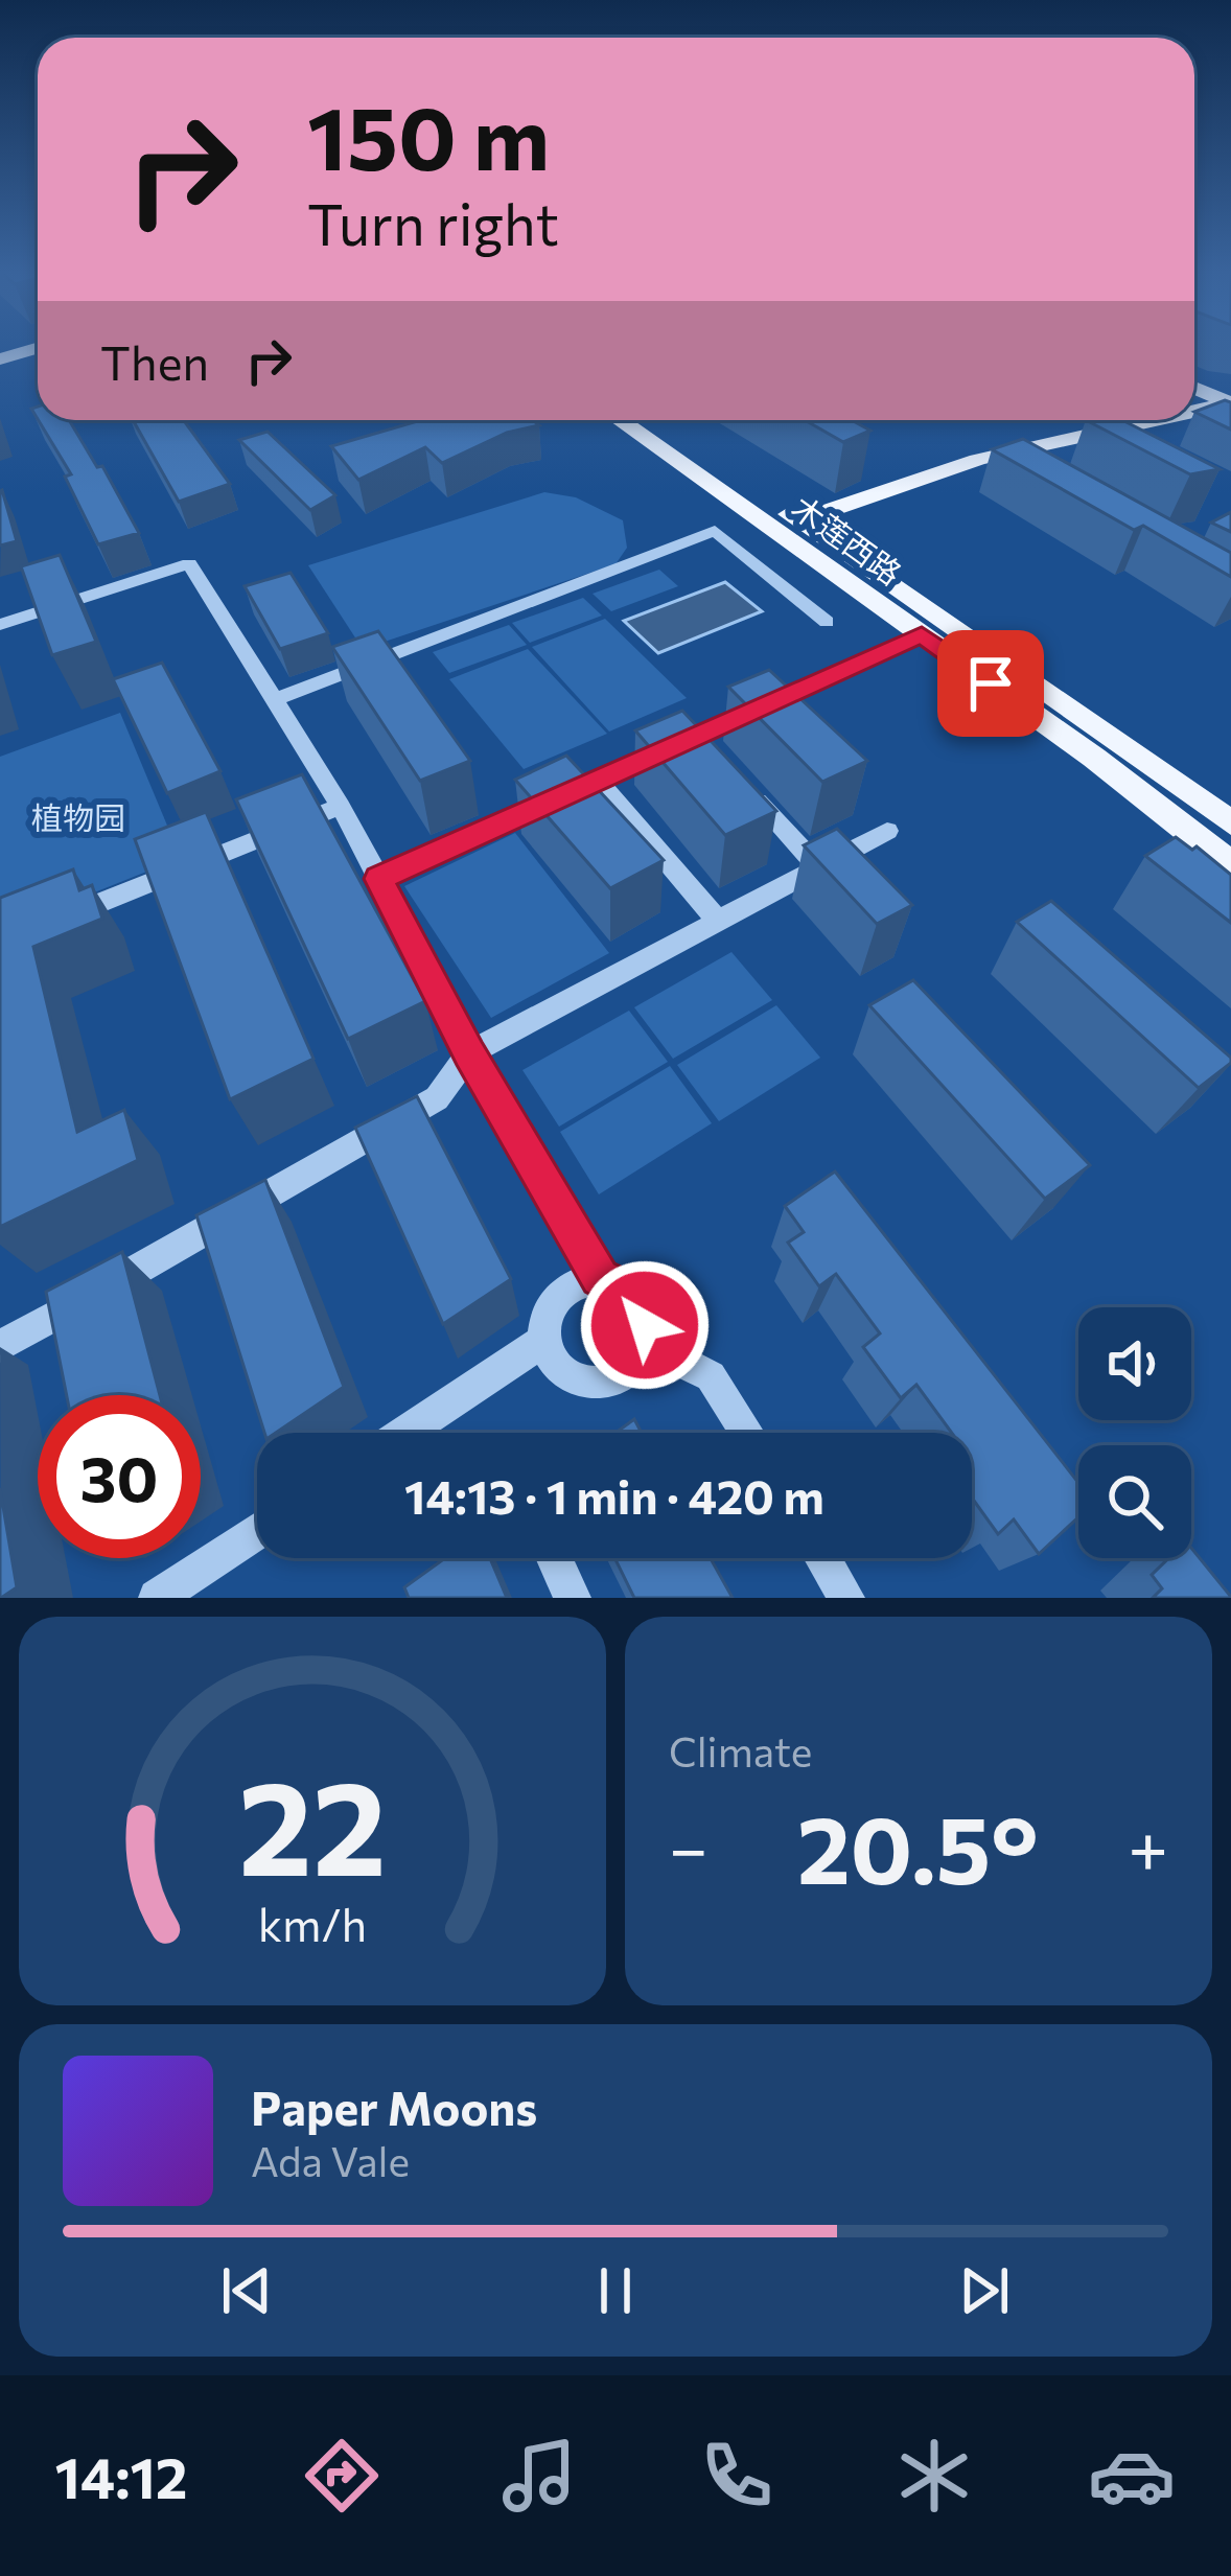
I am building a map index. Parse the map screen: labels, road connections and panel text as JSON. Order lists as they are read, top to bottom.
{
  "streets": {
    "main road": ["木莲西路"]
  },
  "parks": ["植物园"],
  "page": {
    "turn": ["150 m", "Turn right"],
    "then": "Then",
    "limit": "30",
    "trip": "14:13 · 1 min · 420 m",
    "tile": "Climate",
    "heat": ["−", "20.5°", "+"],
    "song": ["Paper Moons", "Ada Vale"],
    "tabs": "14:12",
    "gauge": ["22", "km/h"]
  }
}
